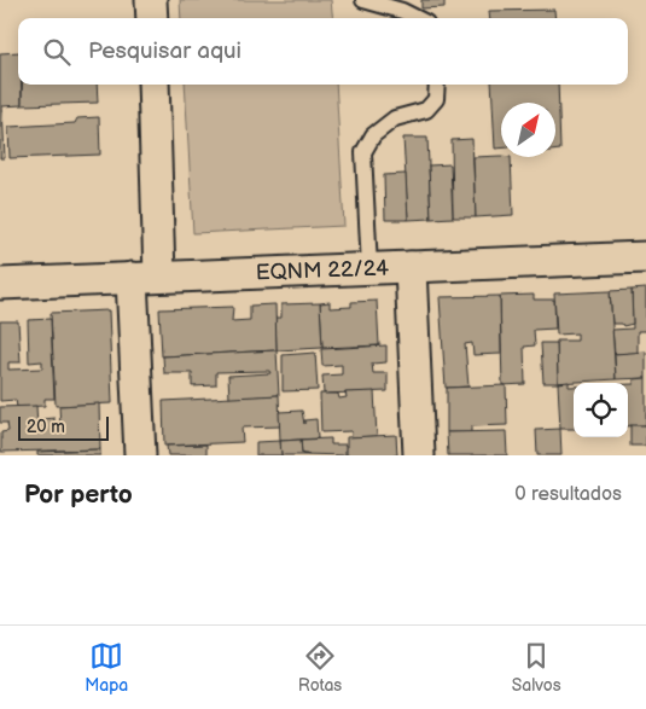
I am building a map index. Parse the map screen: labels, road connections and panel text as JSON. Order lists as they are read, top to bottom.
{
  "streets": {
    "street": ["EQNM 22/24"]
  },
  "scale_bar": "20 m",
  "north": "top right",
  "page": {
    "search": "Pesquisar aqui",
    "scale": "20 m",
    "heading": ["Por perto", "0 resultados"],
    "nav": ["Mapa", "Rotas", "Salvos"]
  }
}
